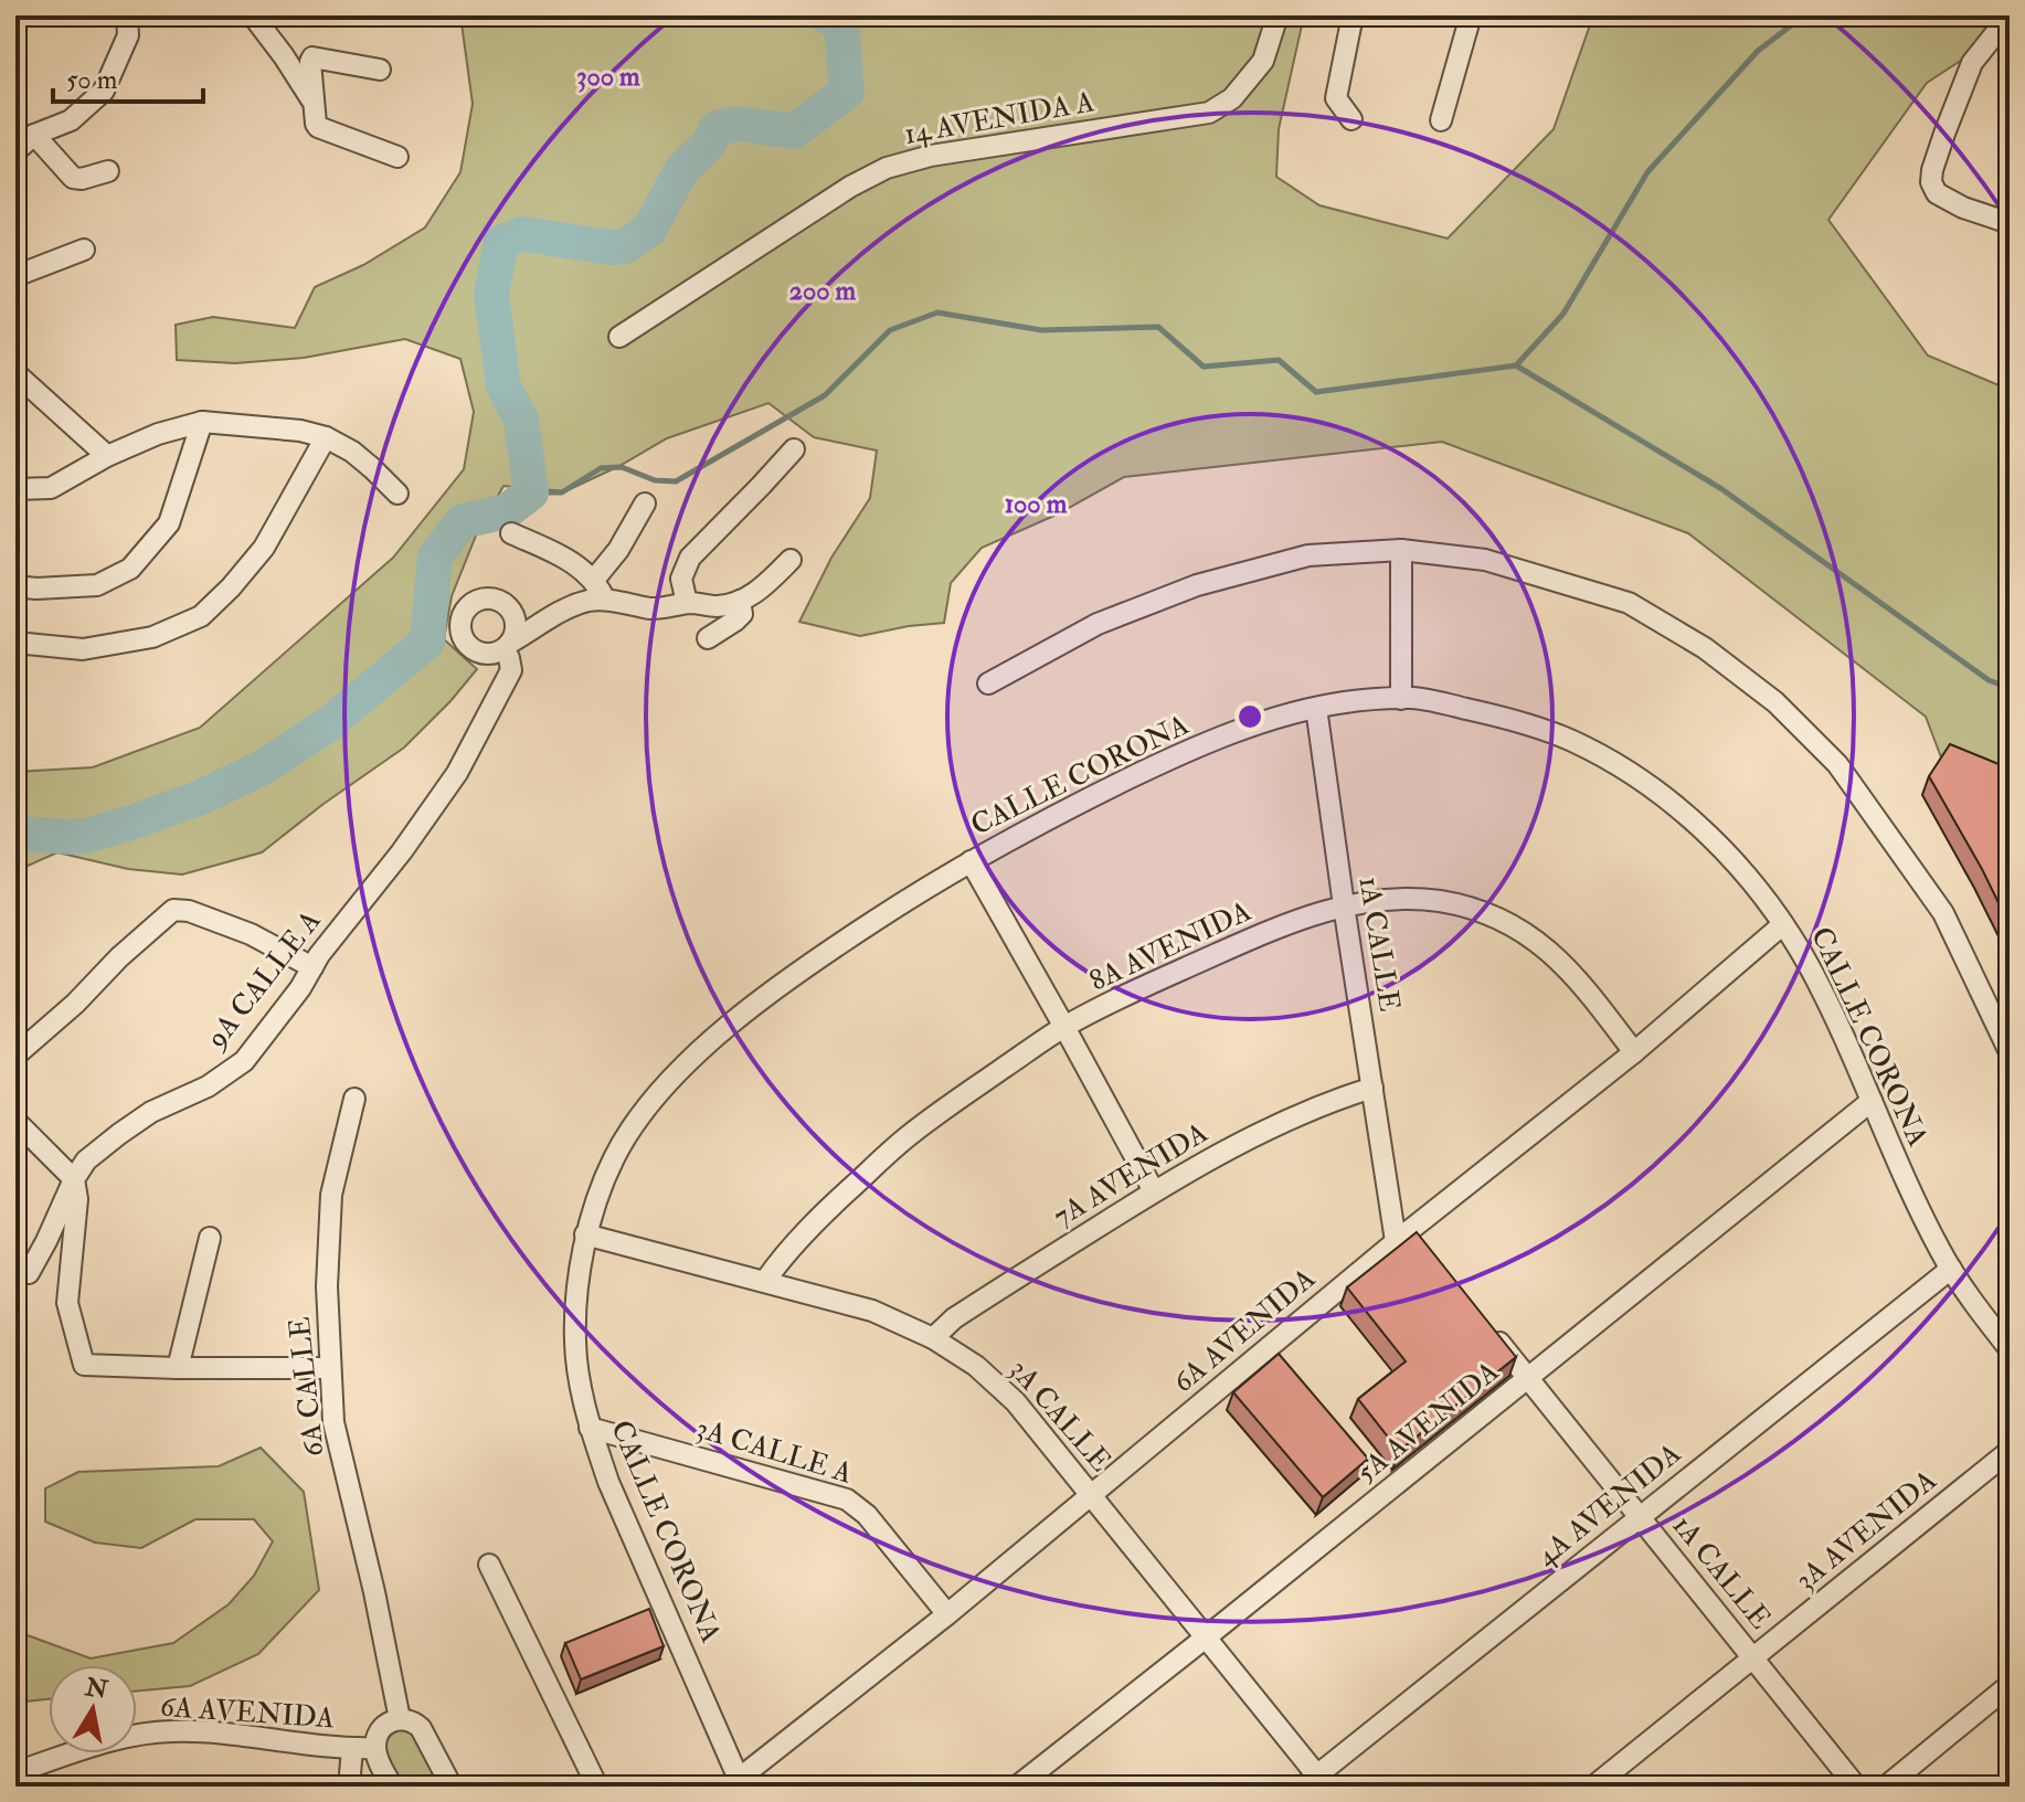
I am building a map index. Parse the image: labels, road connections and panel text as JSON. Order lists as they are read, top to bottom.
{
  "streets": {
    "street": [
      "14 AVENIDA A",
      "CALLE CORONA",
      "1A CALLE",
      "8A AVENIDA",
      "9A CALLE A",
      "7A AVENIDA",
      "6A AVENIDA",
      "6A CALLE",
      "3A CALLE",
      "5A AVENIDA",
      "3A CALLE A",
      "4A AVENIDA",
      "3A AVENIDA"
    ]
  },
  "crossings": [
    ["CALLE CORONA", "1A CALLE"],
    ["CALLE CORONA", "6A AVENIDA"],
    ["CALLE CORONA", "3A CALLE"],
    ["CALLE CORONA", "5A AVENIDA"],
    ["CALLE CORONA", "3A CALLE A"],
    ["CALLE CORONA", "4A AVENIDA"],
    ["1A CALLE", "8A AVENIDA"],
    ["1A CALLE", "7A AVENIDA"],
    ["1A CALLE", "6A AVENIDA"],
    ["1A CALLE", "5A AVENIDA"],
    ["1A CALLE", "4A AVENIDA"],
    ["1A CALLE", "3A AVENIDA"],
    ["8A AVENIDA", "6A AVENIDA"],
    ["8A AVENIDA", "3A CALLE"],
    ["7A AVENIDA", "3A CALLE"],
    ["6A AVENIDA", "3A CALLE"],
    ["6A AVENIDA", "3A CALLE A"],
    ["3A CALLE", "5A AVENIDA"],
    ["3A CALLE", "4A AVENIDA"]
  ],
  "scale_bar": "50 m",
  "north": "top",
  "rings": ["300 m", "200 m", "100 m"]
}
